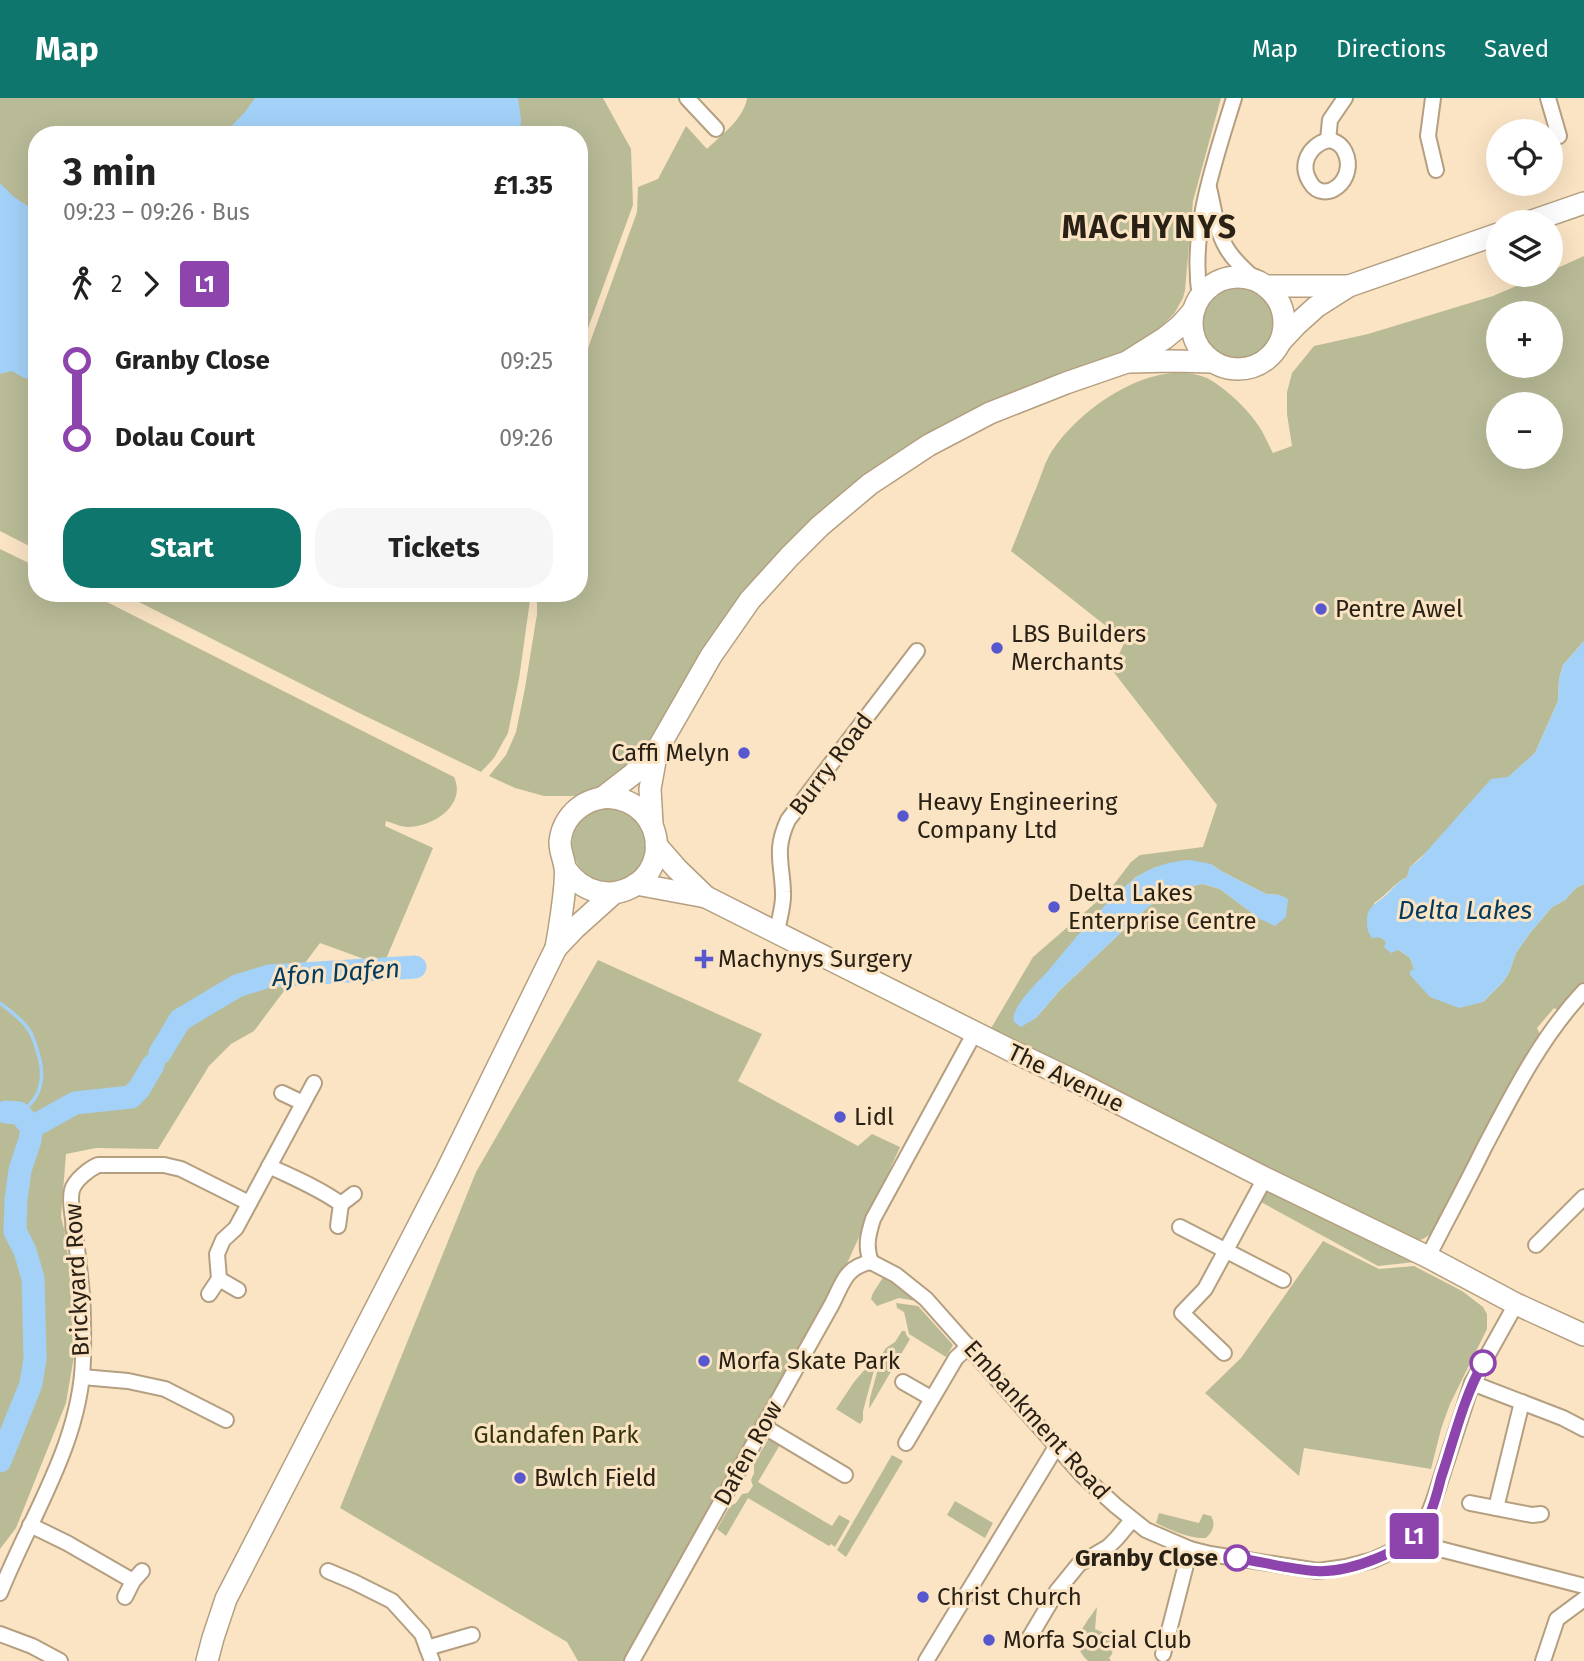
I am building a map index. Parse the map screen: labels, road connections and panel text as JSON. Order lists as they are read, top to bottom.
{
  "streets": {
    "main road": ["The Avenue"],
    "street": [
      "Burry Road",
      "Brickyard Row",
      "Embankment Road",
      "Dafen Row"
    ]
  },
  "crossings": [
    ["Burry Road", "The Avenue"],
    ["The Avenue", "Embankment Road"],
    ["Embankment Road", "Dafen Row"]
  ],
  "districts": ["MACHYNYS"],
  "water": ["Delta Lakes", "Afon Dafen"],
  "parks": ["Glandafen Park"],
  "places": {
    "other": [
      "Pentre Awel",
      "LBS Builders Merchants",
      "Caffi Melyn",
      "Heavy Engineering Company Ltd",
      "Delta Lakes Enterprise Centre",
      "Lidl",
      "Morfa Skate Park",
      "Bwlch Field",
      "Granby Close",
      "Christ Church",
      "Morfa Social Club"
    ],
    "health": ["Machynys Surgery"]
  },
  "lines": ["bus line L1"],
  "page": {
    "header": "Map",
    "nav": ["Map", "Directions", "Saved"],
    "on_map": "L1",
    "map_buttons": ["+", "−"],
    "heading": ["3 min", "09:23 – 09:26 · Bus", "£1.35"],
    "legs": ["2", "L1"],
    "list": [
      {
        "name": "Granby Close",
        "value": "09:25"
      },
      {
        "name": "Dolau Court",
        "value": "09:26"
      }
    ],
    "buttons": ["Start", "Tickets"]
  }
}
